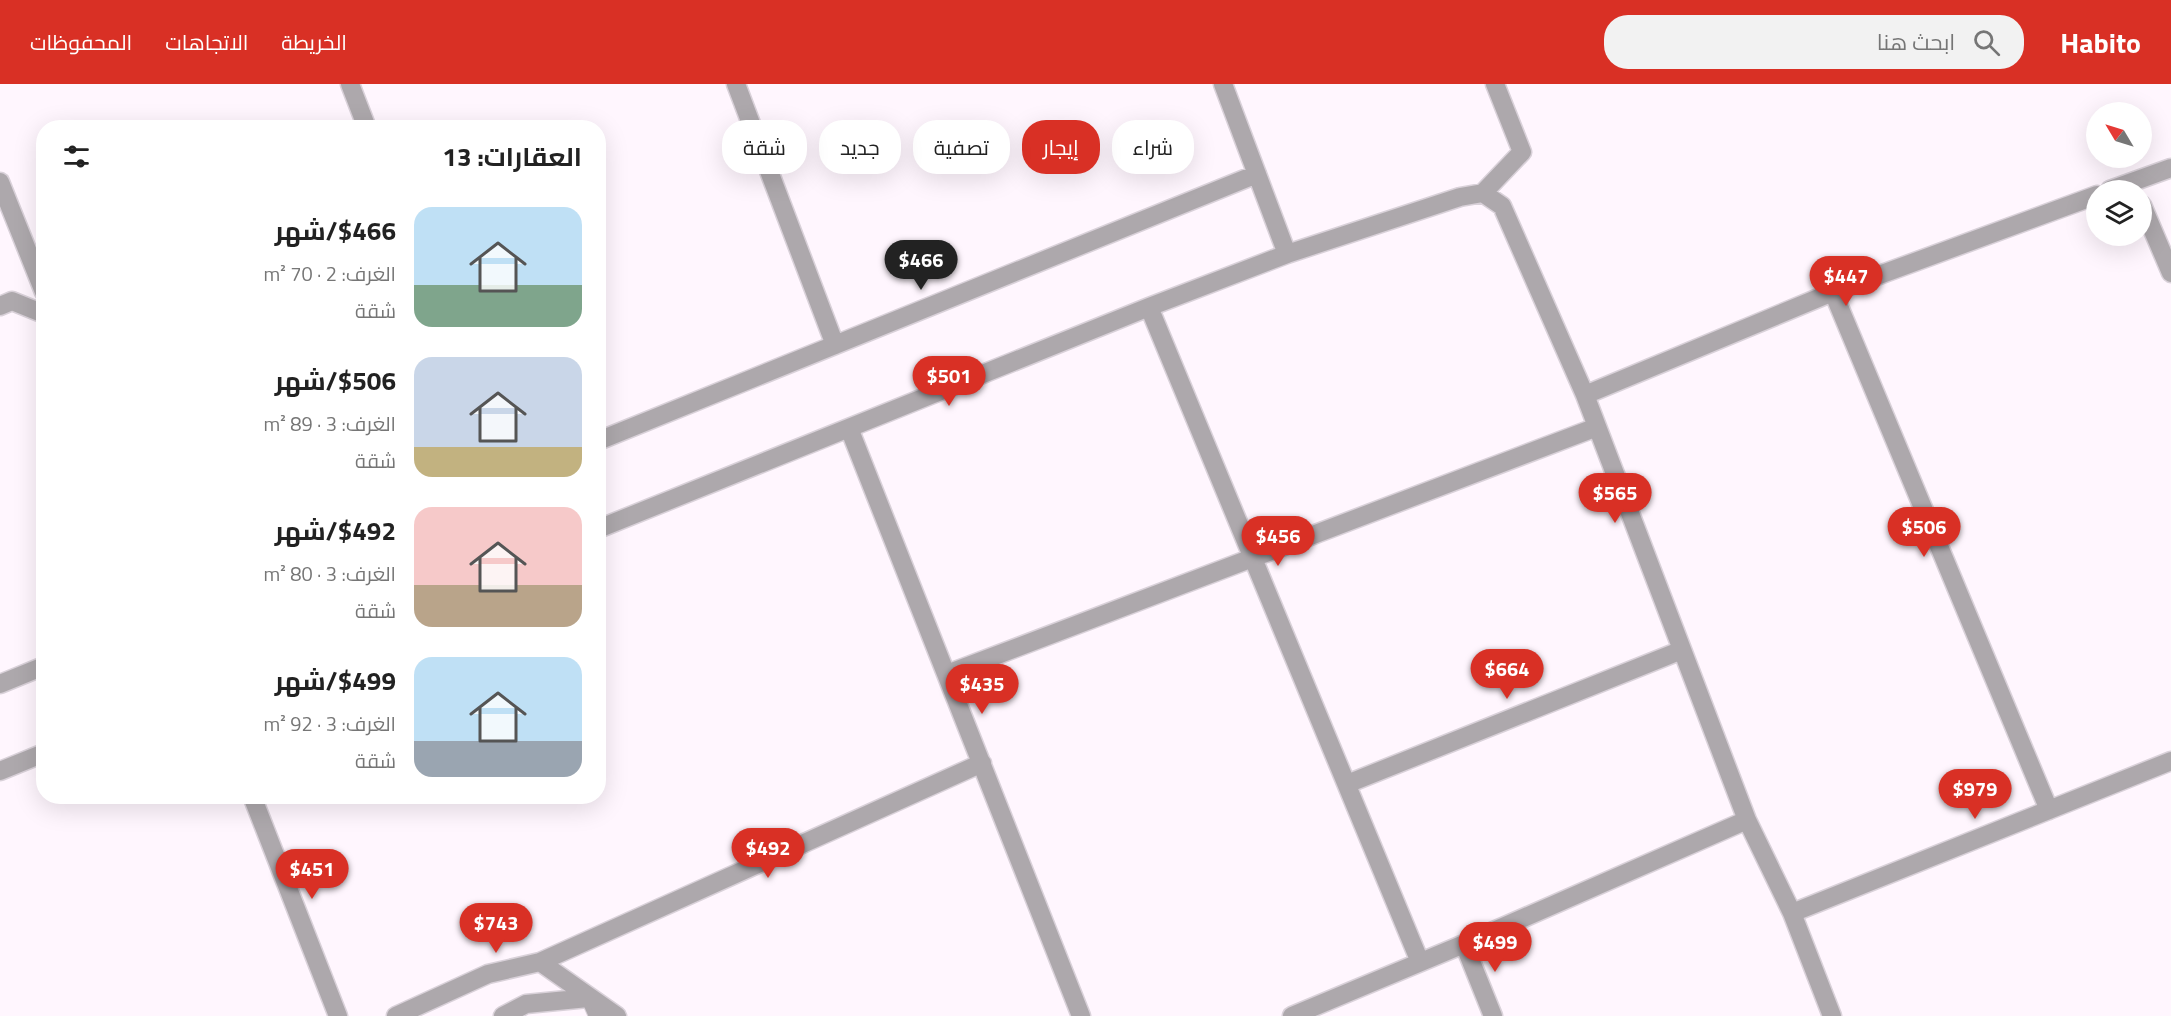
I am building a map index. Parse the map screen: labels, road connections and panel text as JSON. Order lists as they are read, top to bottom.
{
  "north": "top left",
  "page": {
    "header": "Habito",
    "search": "ابحث هنا",
    "nav": ["الخريطة", "الاتجاهات", "المحفوظات"],
    "chip": [
      "شراء",
      "إيجار",
      "تصفية",
      "جديد",
      "شقة"
    ],
    "heading": "العقارات: 13",
    "list": [
      {
        "name": "$466/شهر",
        "note": "الغرف: 2 · 70 m² · شقة"
      },
      {
        "name": "$506/شهر",
        "note": "الغرف: 3 · 89 m² · شقة"
      },
      {
        "name": "$492/شهر",
        "note": "الغرف: 3 · 80 m² · شقة"
      },
      {
        "name": "$499/شهر",
        "note": "الغرف: 3 · 92 m² · شقة"
      }
    ],
    "price": [
      "$466",
      "$447",
      "$501",
      "$565",
      "$506",
      "$456",
      "$664",
      "$435",
      "$979",
      "$492",
      "$451",
      "$743",
      "$499"
    ]
  }
}
